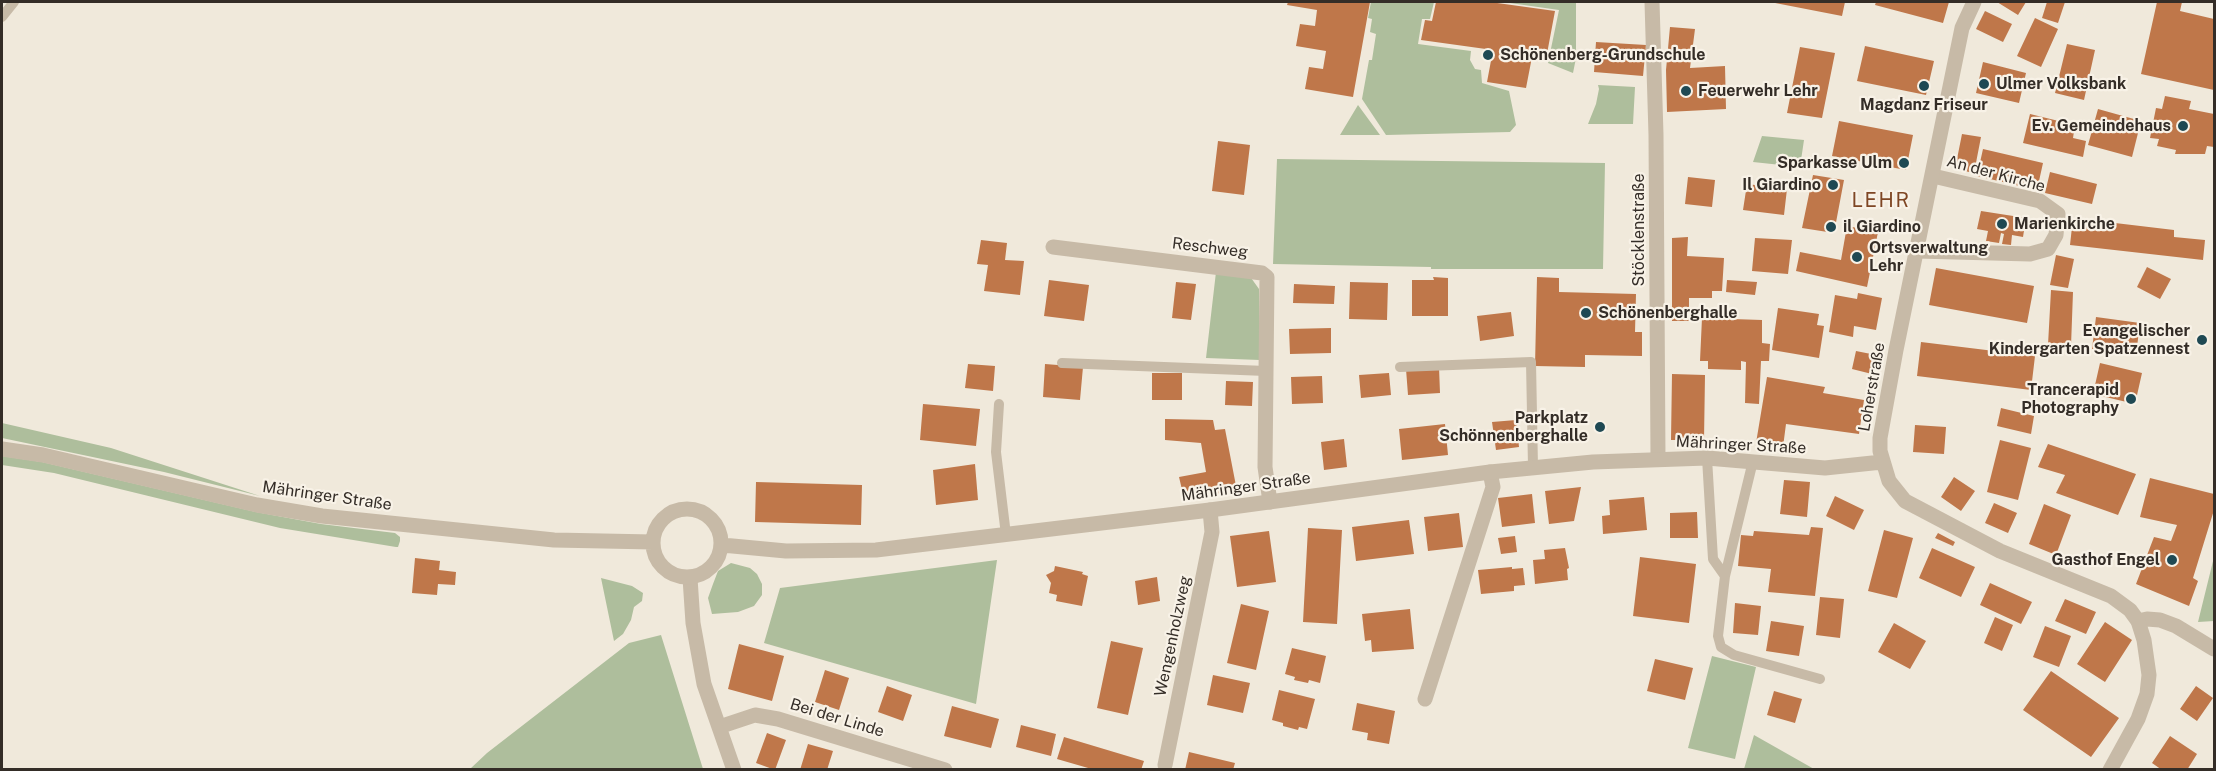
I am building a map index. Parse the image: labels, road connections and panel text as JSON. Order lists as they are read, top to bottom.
{
  "streets": {
    "street": [
      "An der Kirche",
      "Stöcklenstraße",
      "Reschweg",
      "Loherstraße",
      "Mähringer Straße",
      "Wengenholzweg",
      "Bei der Linde"
    ]
  },
  "crossings": [
    ["An der Kirche", "Loherstraße"],
    ["Stöcklenstraße", "Mähringer Straße"],
    ["Reschweg", "Mähringer Straße"],
    ["Loherstraße", "Mähringer Straße"],
    ["Mähringer Straße", "Wengenholzweg"]
  ],
  "districts": ["LEHR"],
  "places": [
    "Schönenberg-Grundschule",
    "Ulmer Volksbank",
    "Magdanz Friseur",
    "Feuerwehr Lehr",
    "Ev. Gemeindehaus",
    "Sparkasse Ulm",
    "Il Giardino",
    "Marienkirche",
    "il Giardino",
    "Ortsverwaltung Lehr",
    "Schönenberghalle",
    "Evangelischer Kindergarten Spatzennest",
    "Trancerapid Photography",
    "Parkplatz Schönnenberghalle",
    "Gasthof Engel"
  ]
}
